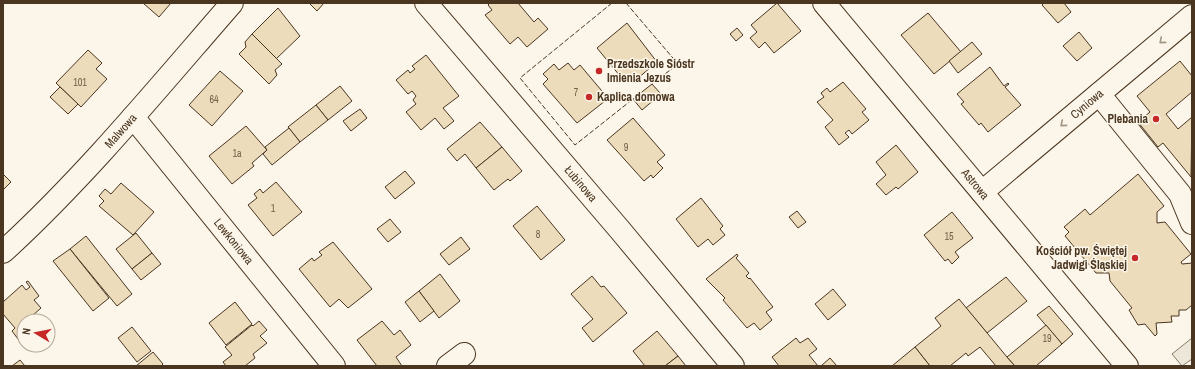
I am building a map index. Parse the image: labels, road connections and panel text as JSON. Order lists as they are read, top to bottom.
{
  "streets": {
    "street": [
      "Cyniowa",
      "Malwowa",
      "Łubinowa",
      "Astrowa",
      "Lewkoniowa"
    ]
  },
  "crossings": [
    ["Cyniowa", "Astrowa"],
    ["Malwowa", "Lewkoniowa"]
  ],
  "one_way": ["Cyniowa"],
  "places": [
    "Przedszkole Sióstr Imienia Jezus",
    "Kaplica domowa",
    "Plebania",
    "Kościół pw. Świętej Jadwigi Śląskiej"
  ],
  "house_numbers": [
    "101",
    "7",
    "64",
    "9",
    "1a",
    "1",
    "8",
    "15",
    "19"
  ],
  "north": "left"
}
